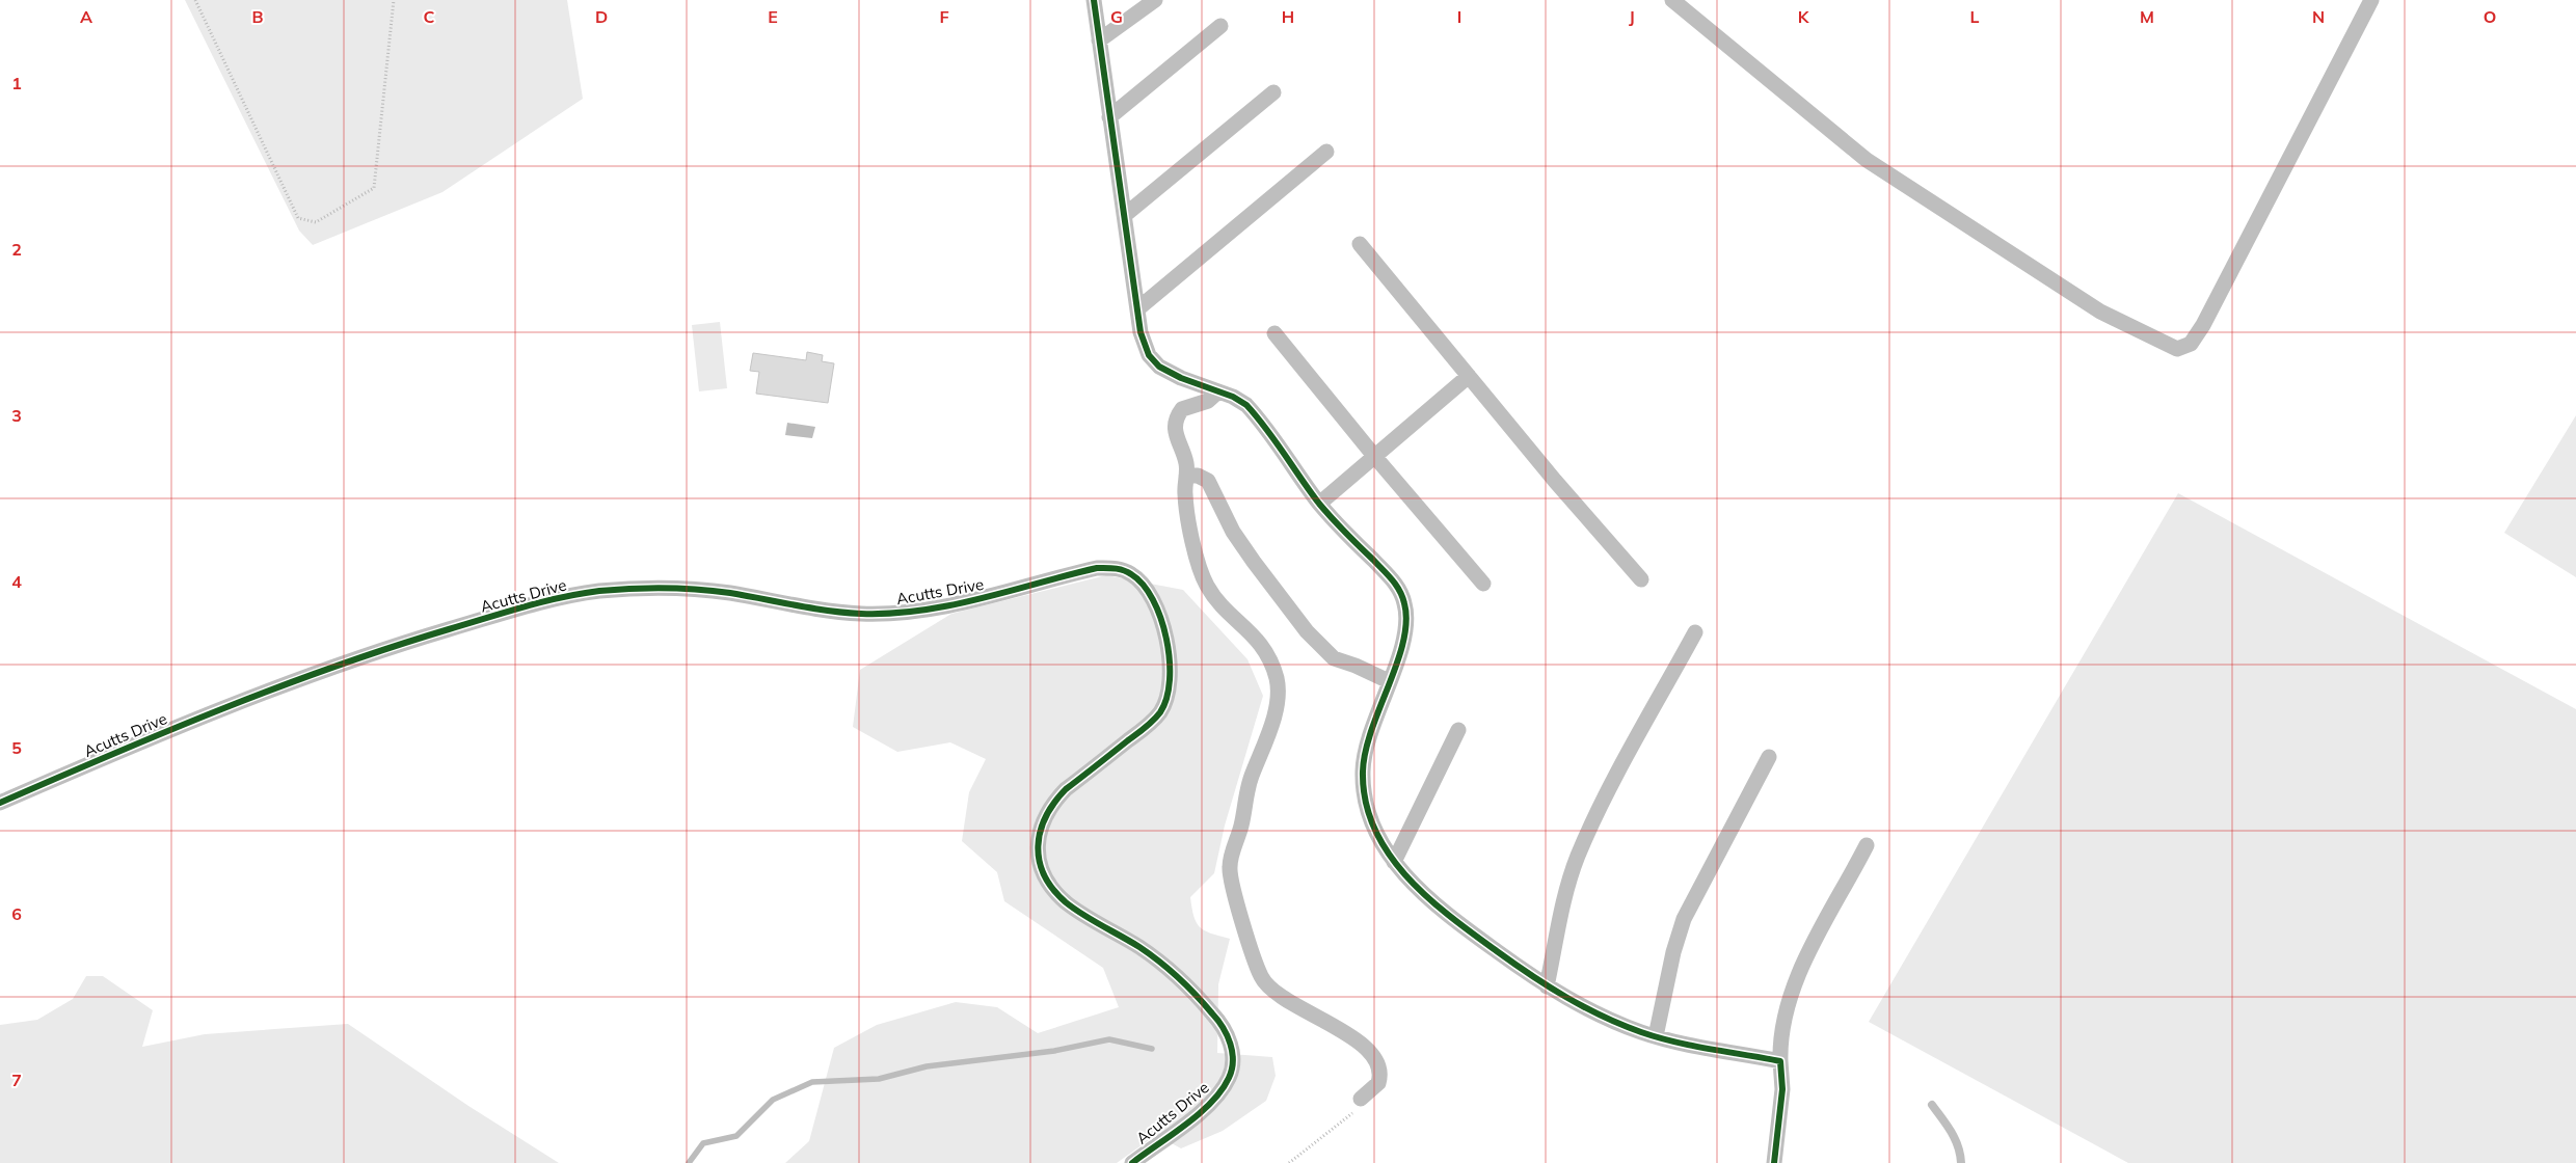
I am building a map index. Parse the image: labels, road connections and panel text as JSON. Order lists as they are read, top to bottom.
{
  "streets": {
    "street": ["Acutts Drive"]
  },
  "grid": {
    "columns": [
      "A",
      "B",
      "C",
      "D",
      "E",
      "F",
      "G",
      "H",
      "I",
      "J",
      "K",
      "L",
      "M",
      "N",
      "O"
    ],
    "rows": [
      "1",
      "2",
      "3",
      "4",
      "5",
      "6",
      "7"
    ]
  }
}
